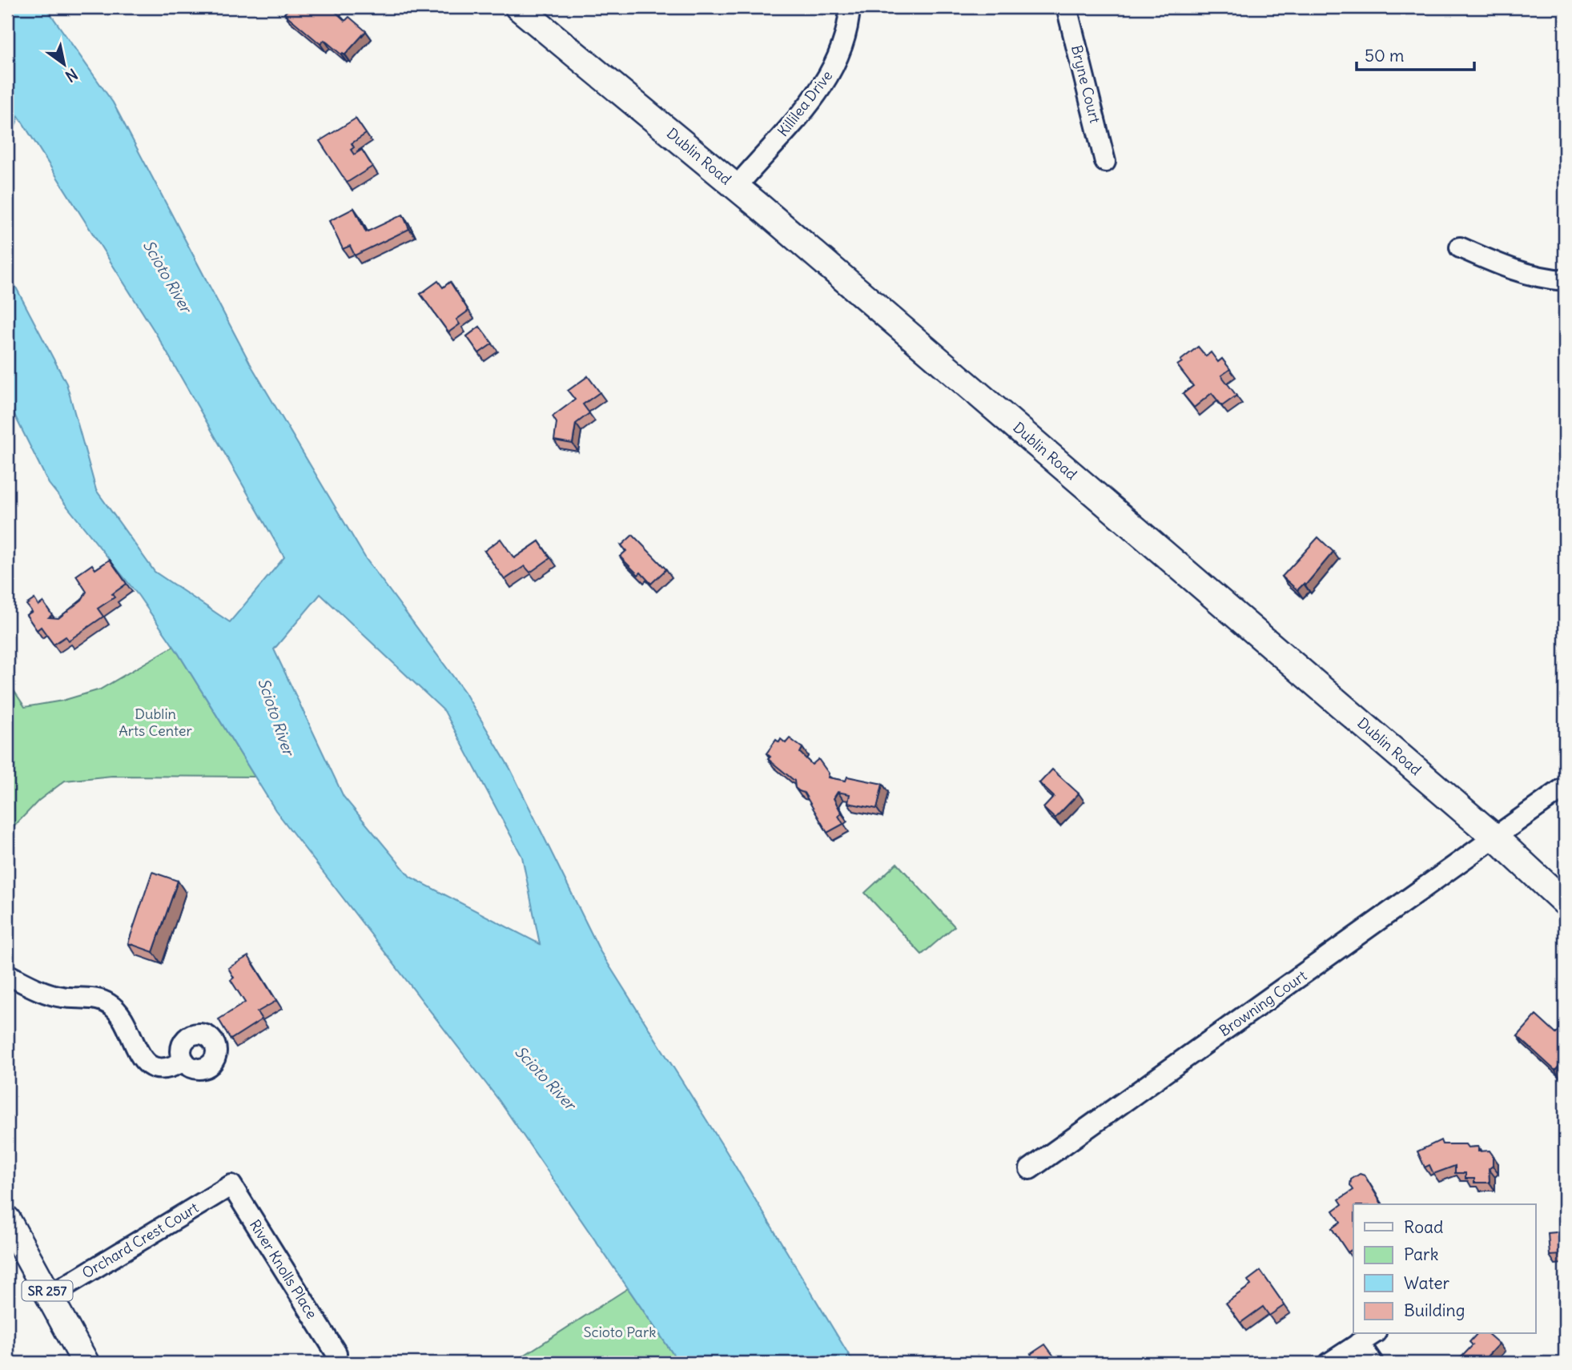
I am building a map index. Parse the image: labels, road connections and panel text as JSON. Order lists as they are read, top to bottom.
{
  "streets": {
    "main road": ["Dublin Road", "SR 257"],
    "street": [
      "Bryne Court",
      "Killilea Drive",
      "Browning Court",
      "Orchard Crest Court",
      "River Knolls Place"
    ]
  },
  "crossings": [
    ["Killilea Drive", "Dublin Road"],
    ["Dublin Road", "Browning Court"],
    ["Orchard Crest Court", "River Knolls Place"],
    ["Orchard Crest Court", "SR 257"]
  ],
  "water": ["Scioto River"],
  "parks": ["Dublin Arts Center", "Scioto Park"],
  "legend": [
    "Road",
    "Park",
    "Water",
    "Building"
  ],
  "scale_bar": "50 m",
  "north": "bottom right"
}
